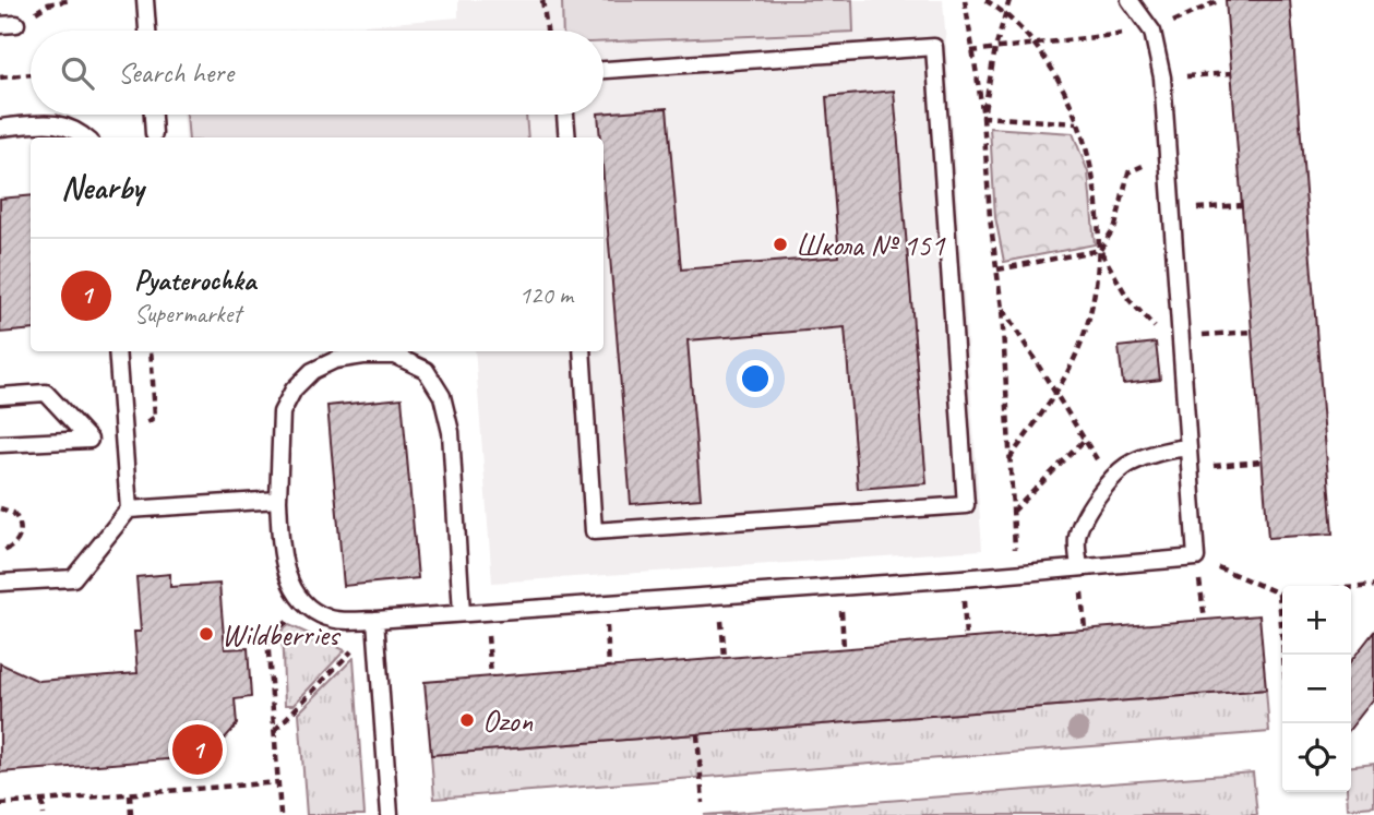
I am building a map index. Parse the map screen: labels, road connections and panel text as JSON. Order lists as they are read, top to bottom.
{
  "places": ["Школа № 151", "Wildberries", "Ozon"],
  "page": {
    "search": "Search here",
    "heading": "Nearby",
    "list": [
      {
        "mark": "1",
        "name": "Pyaterochka",
        "note": "Supermarket",
        "value": "120 m"
      }
    ],
    "map_buttons": ["+", "−"],
    "pins": "1"
  }
}
